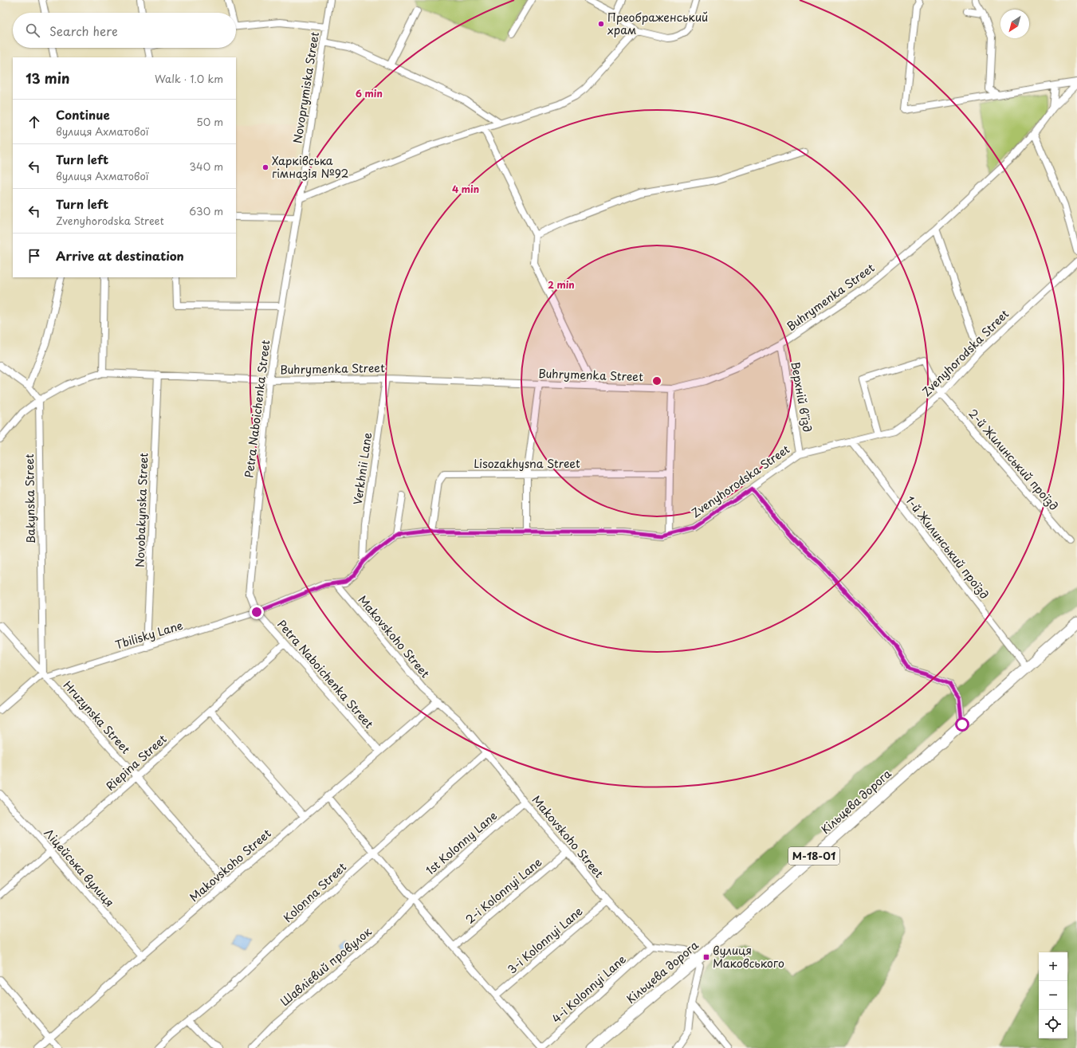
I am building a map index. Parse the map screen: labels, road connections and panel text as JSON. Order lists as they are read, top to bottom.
{
  "streets": {
    "highway": ["Кільцева дорога", "М-18-01"],
    "street": [
      "Novoprymiska Street",
      "Buhrymenka Street",
      "Zvenyhorodska Street",
      "Верхній в'їзд",
      "Petra Naboichenka Street",
      "2-й Жилинський проїзд",
      "Lisozakhysna Street",
      "Verkhnii Lane",
      "Bakynska Street",
      "Novobakynska Street",
      "1-й Жилинський проїзд",
      "Tbilisky Lane",
      "Makovskoho Street",
      "Hruzynska Street",
      "Riepina Street",
      "1st Kolonny Lane",
      "Ліцейська вулиця",
      "2-i Kolonnyi Lane",
      "Kolonna Street",
      "3-i Kolonnyi Lane",
      "Шавлієвий провулок",
      "4-i Kolonnyi Lane"
    ]
  },
  "crossings": [
    ["Novoprymiska Street", "Petra Naboichenka Street"],
    ["Buhrymenka Street", "Верхній в'їзд"],
    ["Buhrymenka Street", "Petra Naboichenka Street"],
    ["Buhrymenka Street", "Verkhnii Lane"],
    ["Buhrymenka Street", "Bakynska Street"],
    ["Buhrymenka Street", "Novobakynska Street"],
    ["Zvenyhorodska Street", "Верхній в'їзд"],
    ["Zvenyhorodska Street", "2-й Жилинський проїзд"],
    ["Zvenyhorodska Street", "Lisozakhysna Street"],
    ["Zvenyhorodska Street", "1-й Жилинський проїзд"],
    ["Petra Naboichenka Street", "Tbilisky Lane"],
    ["Petra Naboichenka Street", "Makovskoho Street"],
    ["Petra Naboichenka Street", "Riepina Street"],
    ["Bakynska Street", "Tbilisky Lane"],
    ["Bakynska Street", "Hruzynska Street"],
    ["Novobakynska Street", "Tbilisky Lane"],
    ["1-й Жилинський проїзд", "Кільцева дорога"],
    ["Tbilisky Lane", "Hruzynska Street"],
    ["Makovskoho Street", "Hruzynska Street"],
    ["Makovskoho Street", "1st Kolonny Lane"],
    ["Makovskoho Street", "Ліцейська вулиця"],
    ["Makovskoho Street", "2-i Kolonnyi Lane"],
    ["Makovskoho Street", "Kolonna Street"],
    ["Makovskoho Street", "3-i Kolonnyi Lane"],
    ["Makovskoho Street", "4-i Kolonnyi Lane"],
    ["Hruzynska Street", "Riepina Street"],
    ["Riepina Street", "Ліцейська вулиця"],
    ["1st Kolonny Lane", "Шавлієвий провулок"]
  ],
  "places": {
    "other": ["Преображенський храм", "Харківська гімназія №92"],
    "transit": ["вулиця Маковського"]
  },
  "north": "bottom left",
  "page": {
    "search": "Search here",
    "heading": ["13 min", "Walk · 1.0 km"],
    "list": [
      ["Continue", "вулиця Ахматової", "50 m"],
      ["Turn left", "вулиця Ахматової", "340 m"],
      ["Turn left", "Zvenyhorodska Street", "630 m"],
      "Arrive at destination"
    ],
    "map_buttons": ["+", "−"]
  },
  "rings": ["6 min", "4 min", "2 min"]
}
